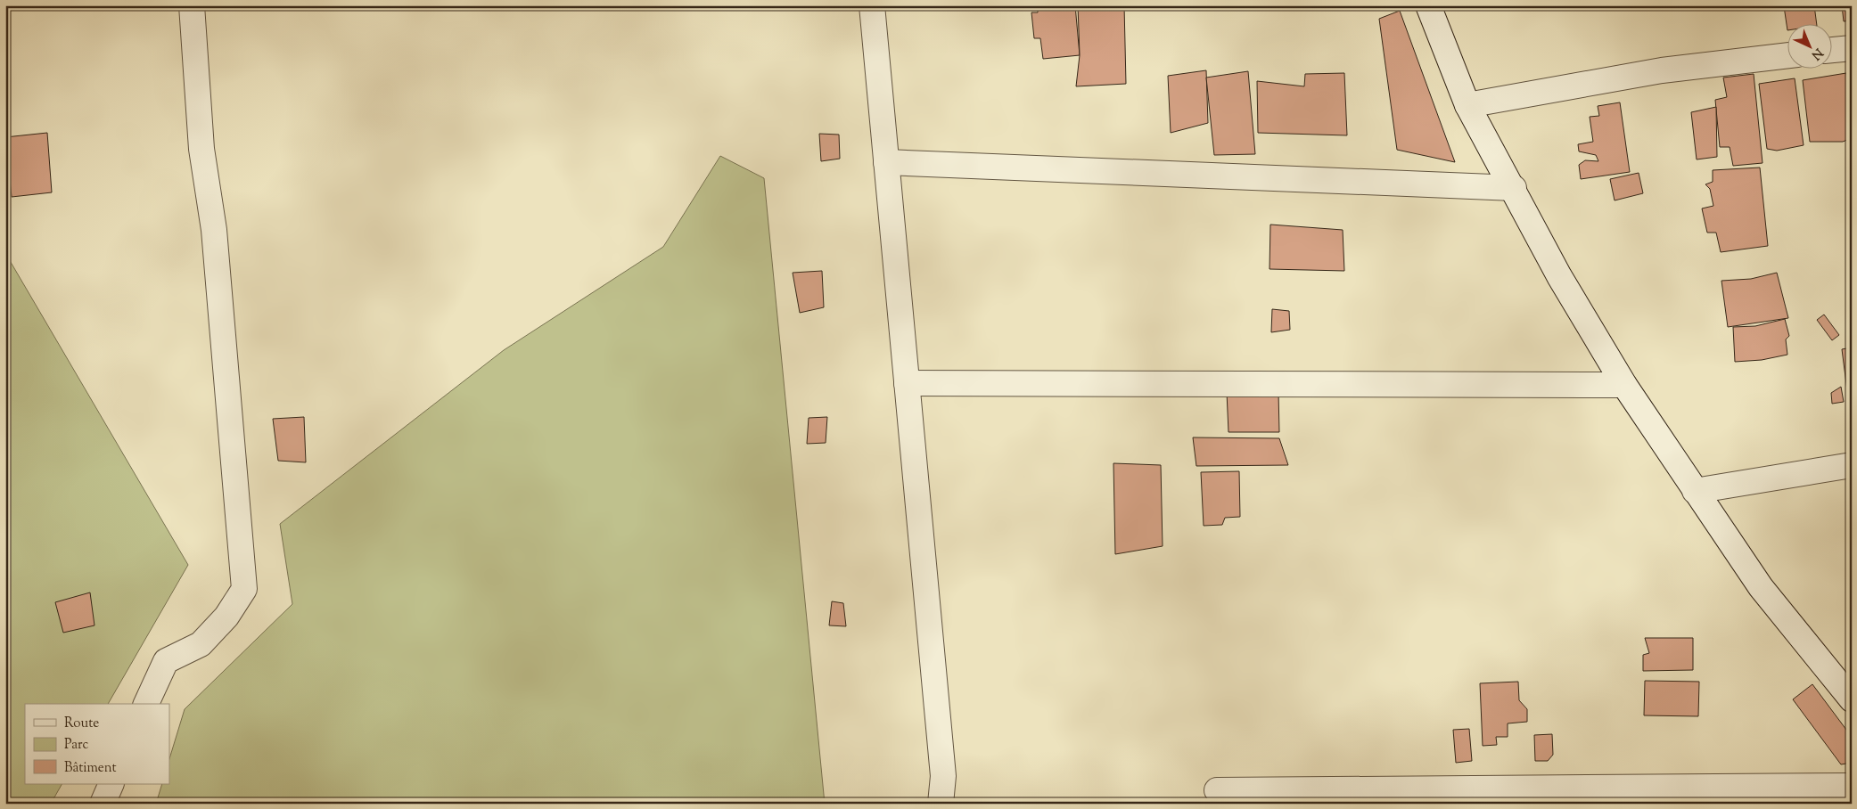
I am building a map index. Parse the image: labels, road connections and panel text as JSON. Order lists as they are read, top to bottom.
{
  "legend": ["Route", "Parc", "Bâtiment"],
  "north": "bottom right"
}
